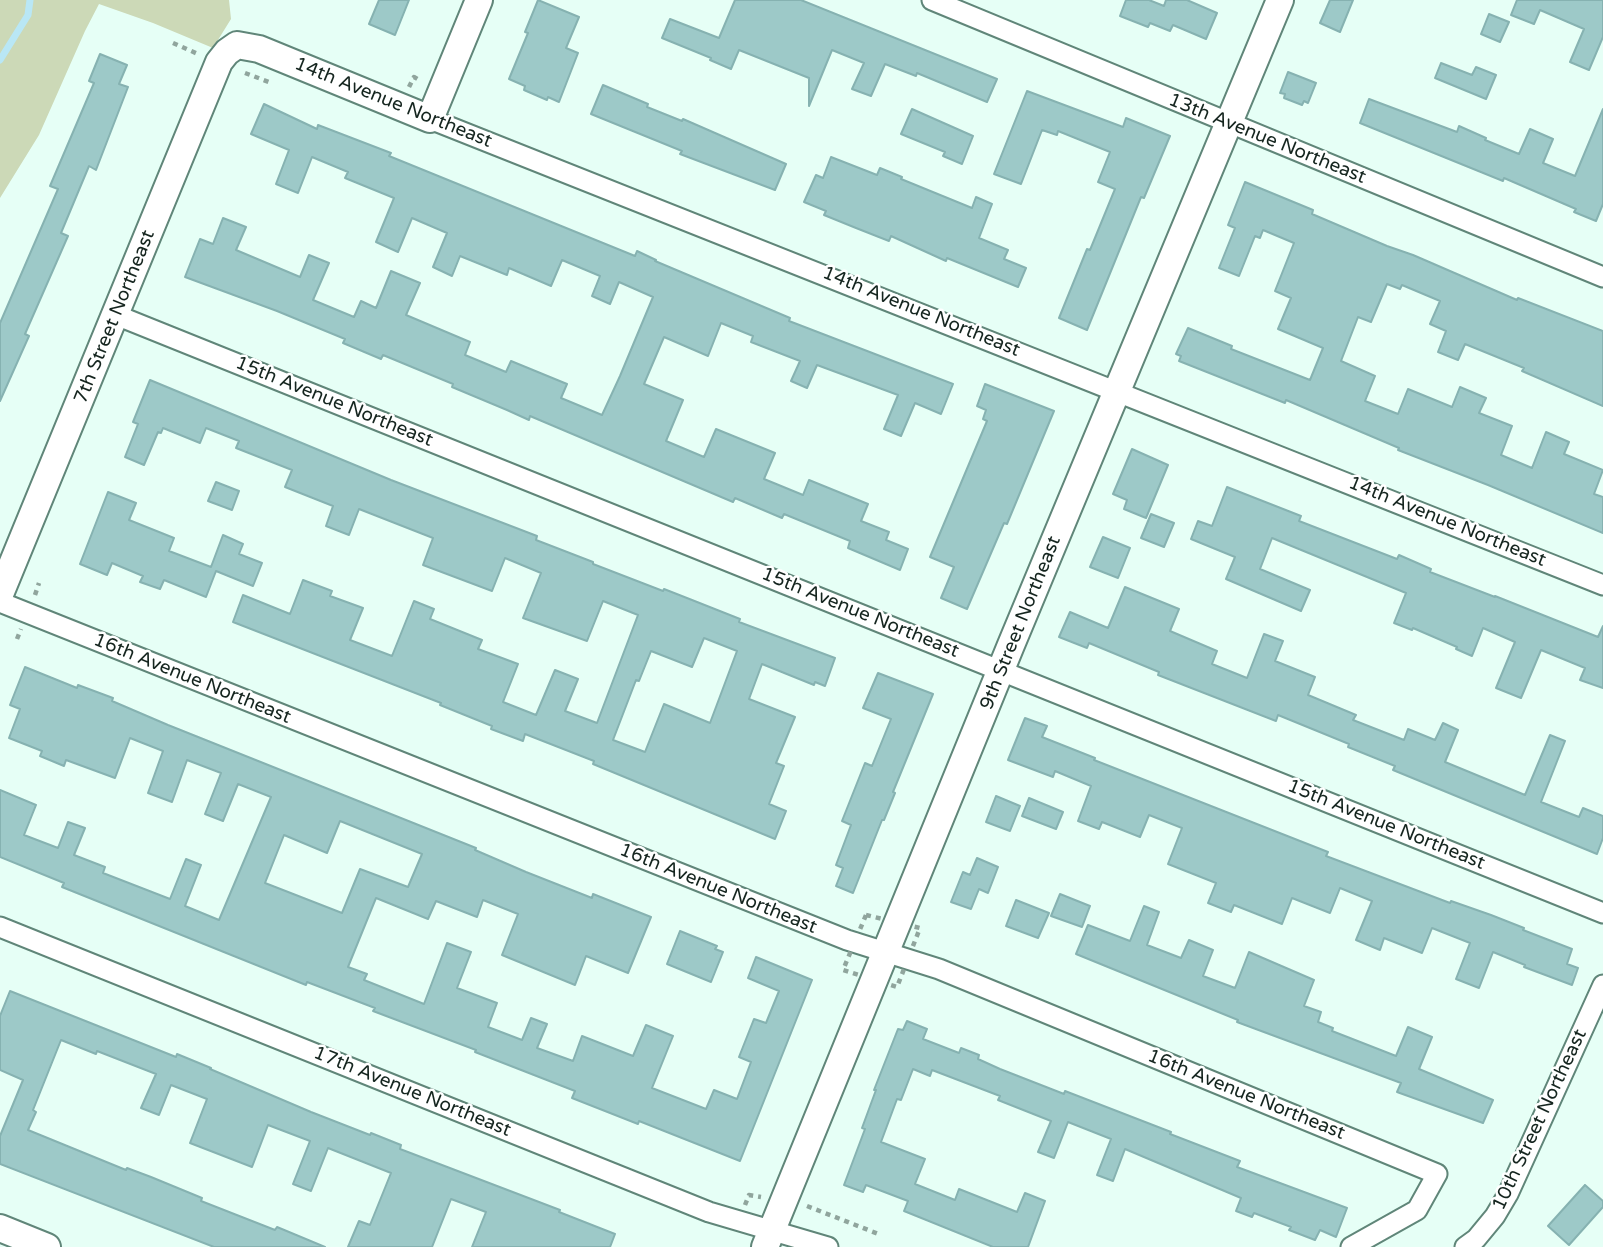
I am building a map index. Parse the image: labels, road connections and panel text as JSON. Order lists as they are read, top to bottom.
{
  "streets": {
    "street": [
      "14th Avenue Northeast",
      "13th Avenue Northeast",
      "7th Street Northeast",
      "15th Avenue Northeast",
      "9th Street Northeast",
      "16th Avenue Northeast",
      "17th Avenue Northeast",
      "10th Street Northeast"
    ]
  },
  "crossings": [
    ["14th Avenue Northeast", "7th Street Northeast"],
    ["14th Avenue Northeast", "9th Street Northeast"],
    ["13th Avenue Northeast", "9th Street Northeast"],
    ["7th Street Northeast", "15th Avenue Northeast"],
    ["15th Avenue Northeast", "9th Street Northeast"],
    ["9th Street Northeast", "16th Avenue Northeast"],
    ["9th Street Northeast", "17th Avenue Northeast"]
  ]
}
